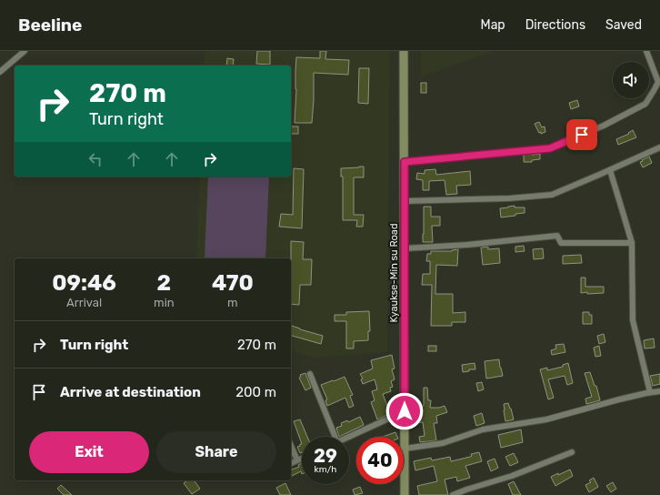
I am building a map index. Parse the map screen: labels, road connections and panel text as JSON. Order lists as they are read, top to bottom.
{
  "streets": {
    "street": ["Kyaukse-Min su Road"]
  },
  "page": {
    "header": "Beeline",
    "nav": ["Map", "Directions", "Saved"],
    "turn": ["270 m", "Turn right"],
    "eta": [
      "09:46",
      "Arrival",
      "2",
      "min",
      "470",
      "m"
    ],
    "list": [
      {
        "name": "Turn right",
        "value": "270 m"
      },
      {
        "name": "Arrive at destination",
        "value": "200 m"
      }
    ],
    "buttons": ["Exit", "Share"],
    "speed": "29 km/h",
    "limit": "40"
  }
}
